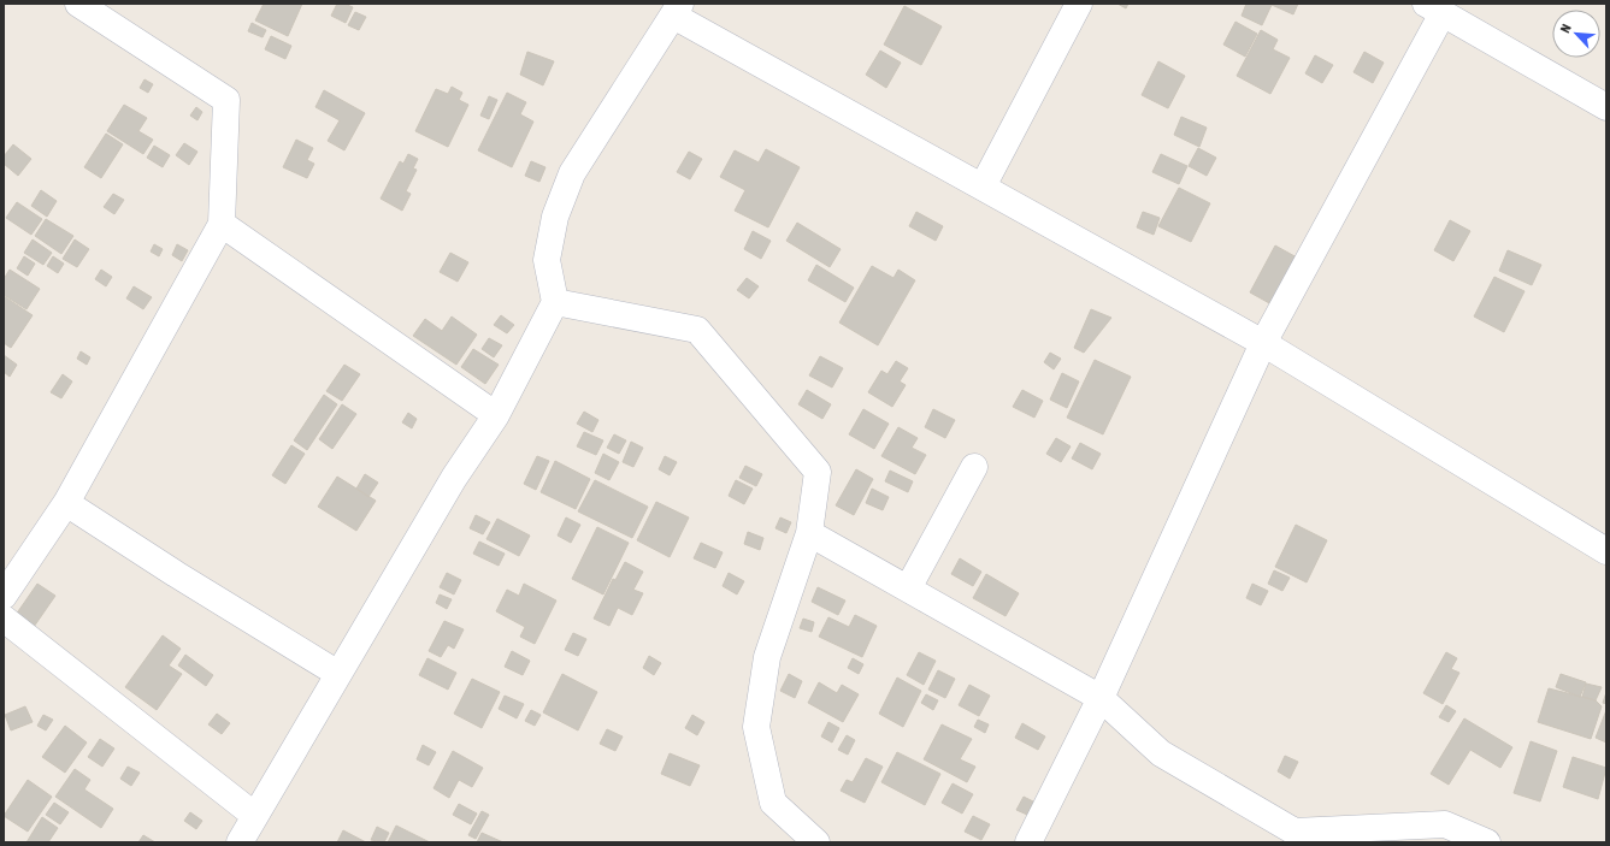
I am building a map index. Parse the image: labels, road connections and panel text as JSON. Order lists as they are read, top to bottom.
{
  "north": "top left"
}
